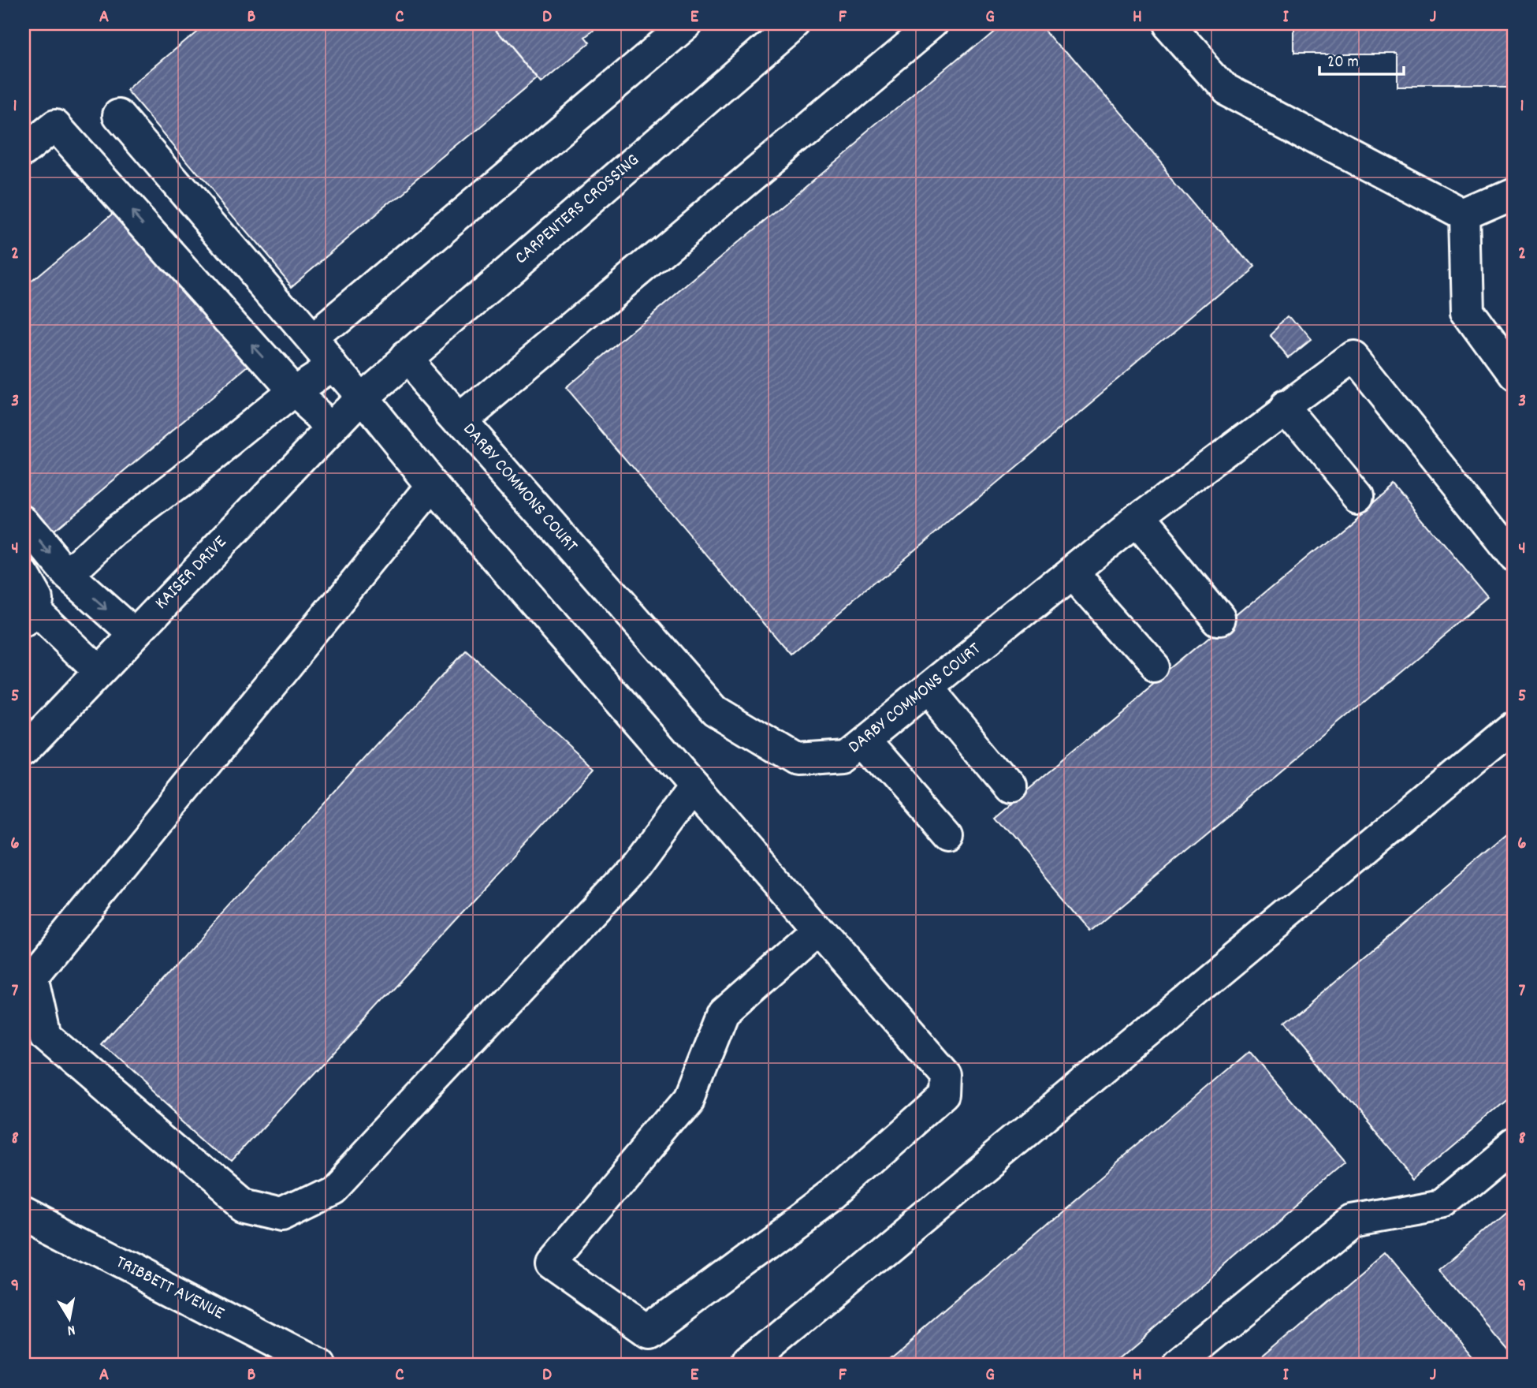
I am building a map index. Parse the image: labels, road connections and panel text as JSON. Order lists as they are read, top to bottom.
{
  "streets": {
    "street": [
      "CARPENTERS CROSSING",
      "DARBY COMMONS COURT",
      "KAISER DRIVE",
      "TRIBBETT AVENUE"
    ]
  },
  "crossings": [
    ["CARPENTERS CROSSING", "DARBY COMMONS COURT"],
    ["CARPENTERS CROSSING", "KAISER DRIVE"]
  ],
  "scale_bar": "20 m",
  "north": "bottom",
  "grid": {
    "columns": [
      "A",
      "B",
      "C",
      "D",
      "E",
      "F",
      "G",
      "H",
      "I",
      "J"
    ],
    "rows": [
      "1",
      "2",
      "3",
      "4",
      "5",
      "6",
      "7",
      "8",
      "9"
    ]
  }
}
